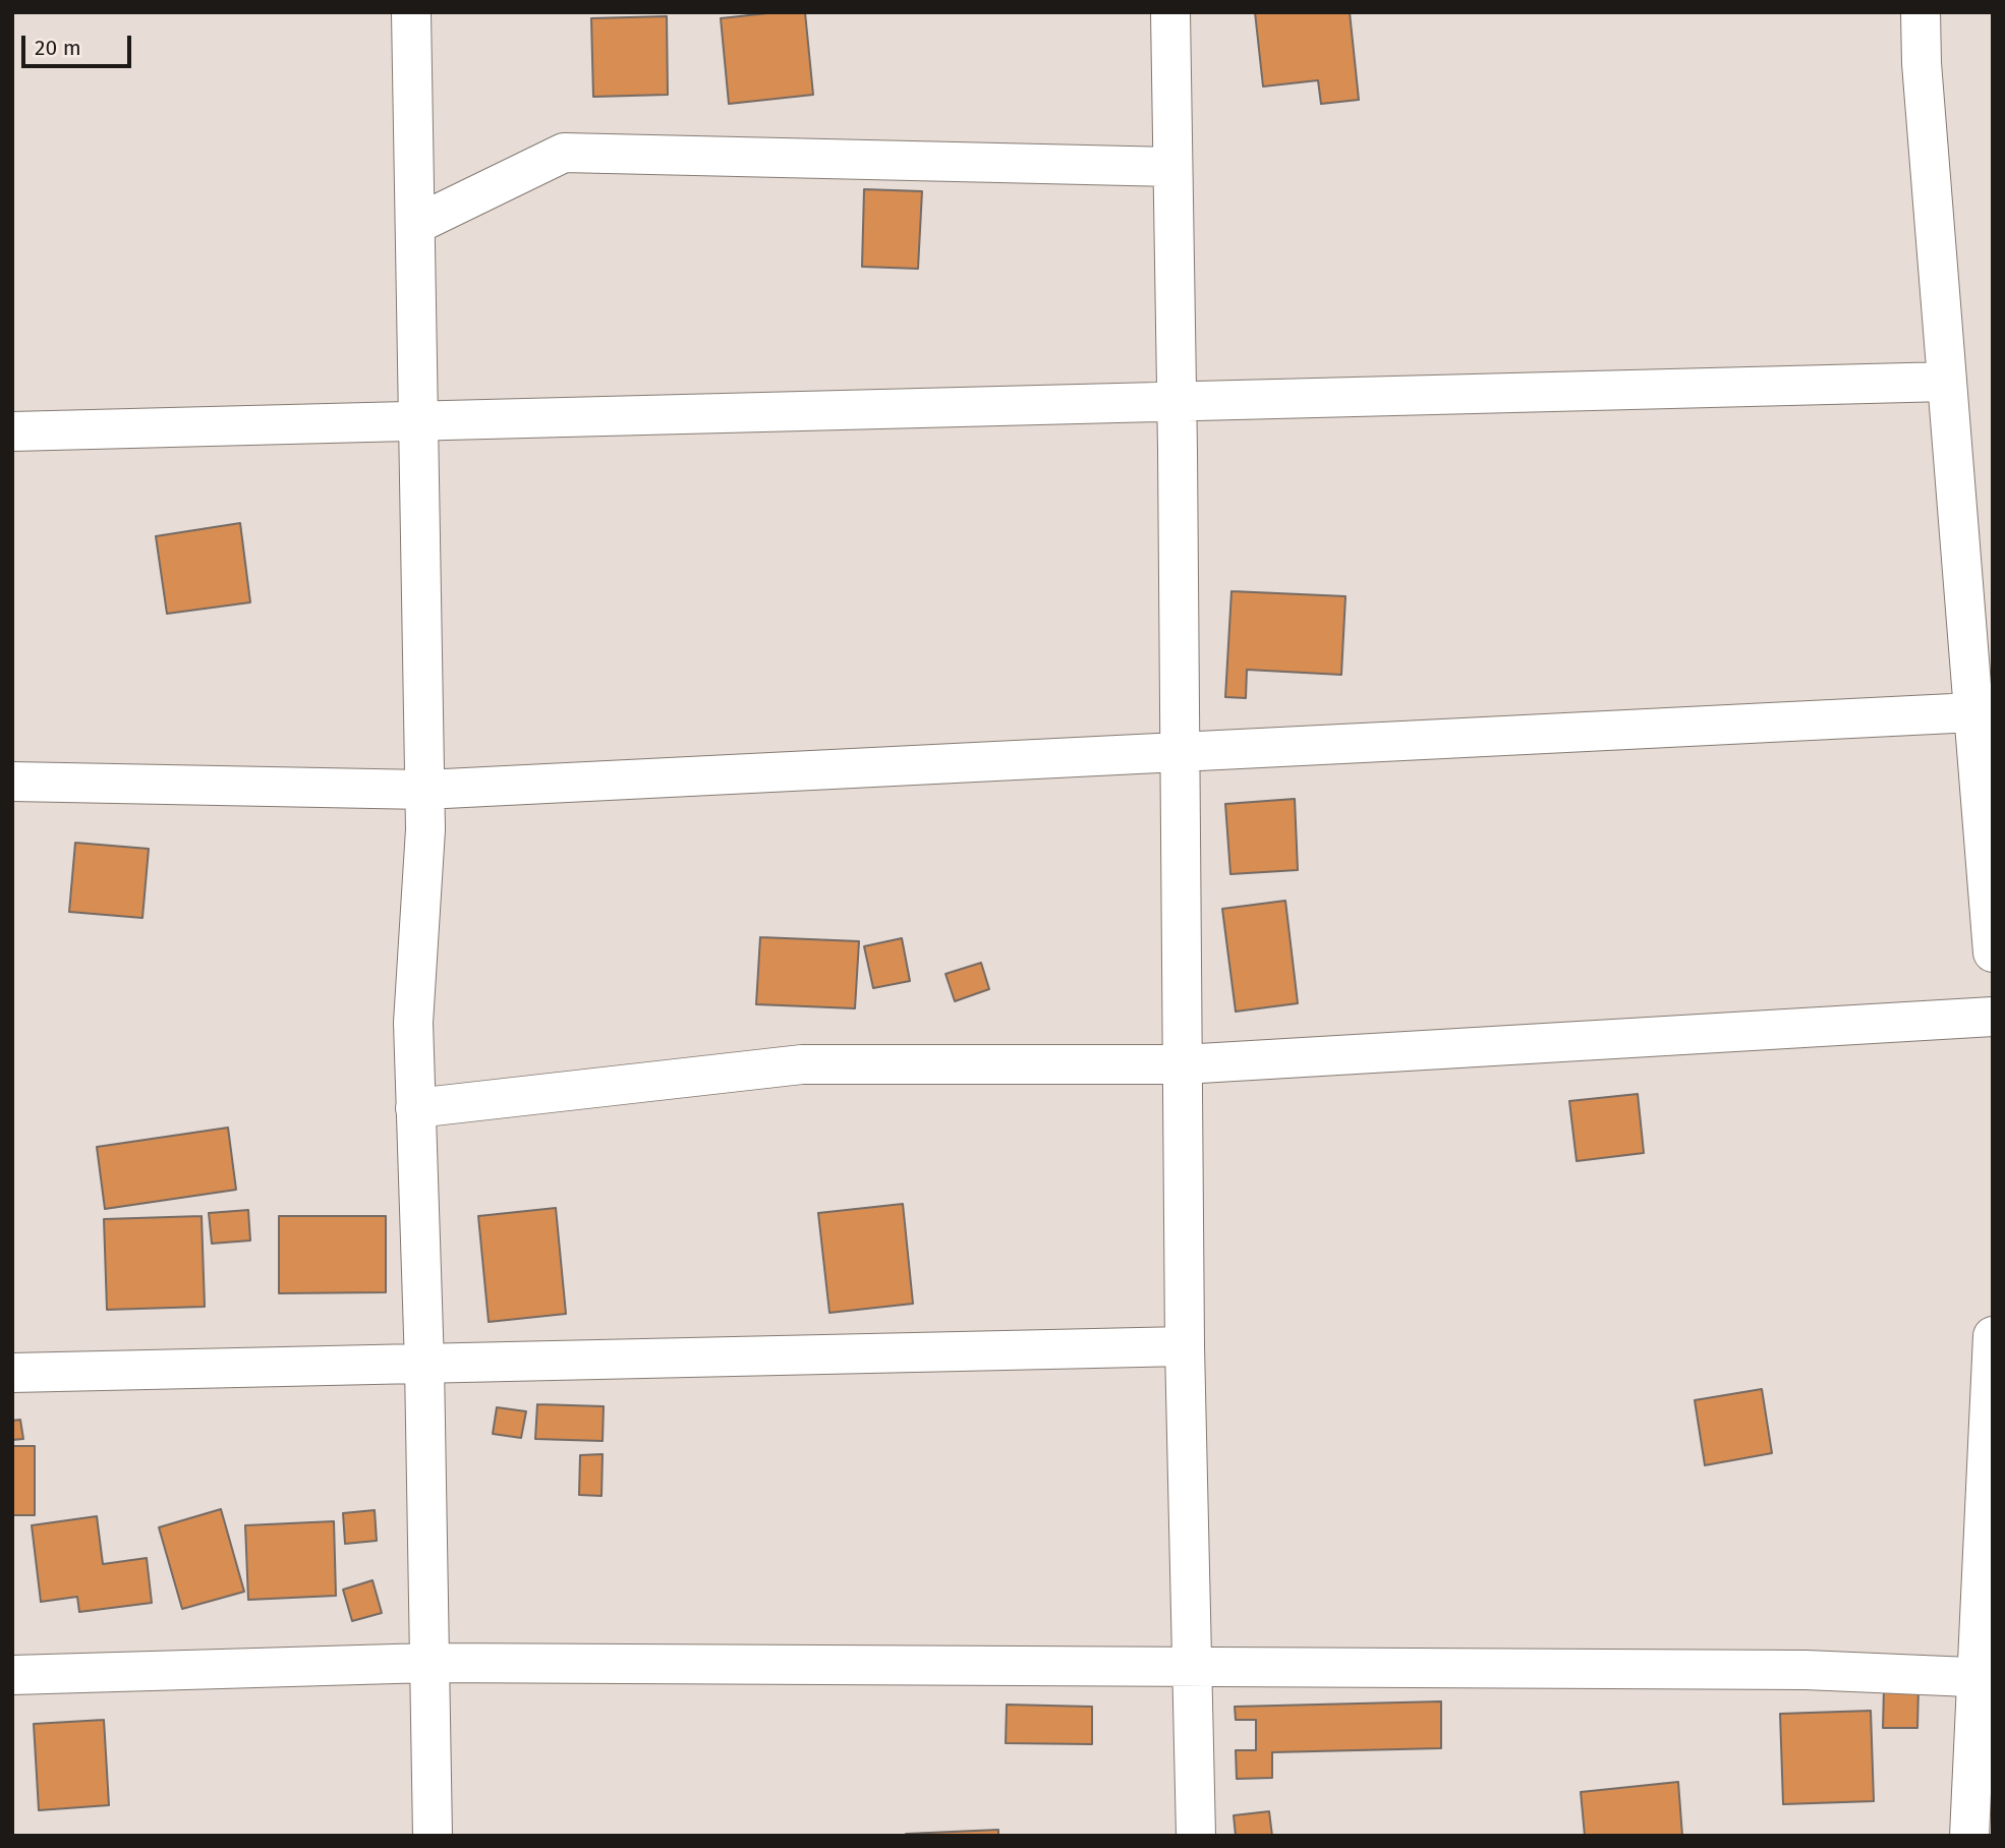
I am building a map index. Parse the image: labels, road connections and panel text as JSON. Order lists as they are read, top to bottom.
{
  "scale_bar": "20 m"
}
